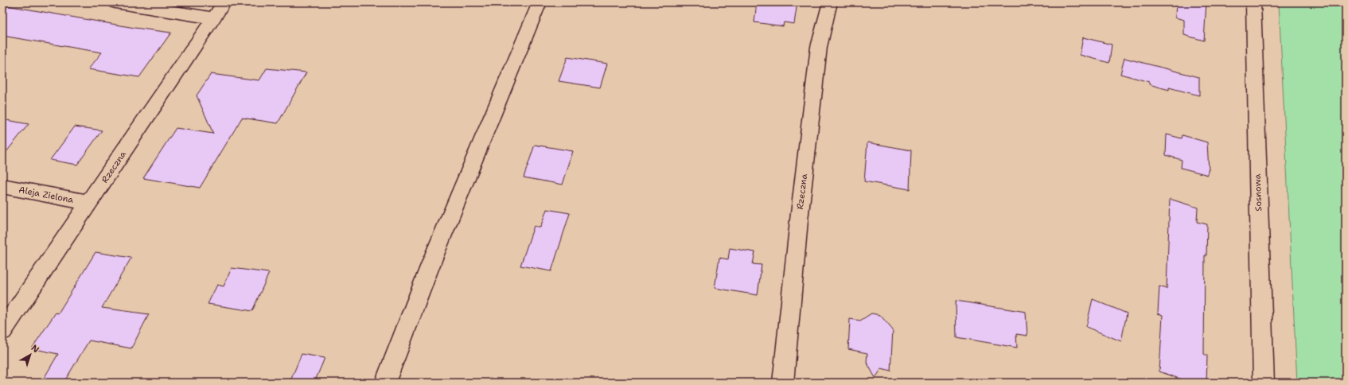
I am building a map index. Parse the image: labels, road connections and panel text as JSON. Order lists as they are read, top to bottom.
{
  "streets": {
    "street": ["Rzeczna", "Sosnowa", "Aleja Zielona"]
  },
  "crossings": [
    ["Rzeczna", "Aleja Zielona"]
  ],
  "north": "top right"
}
